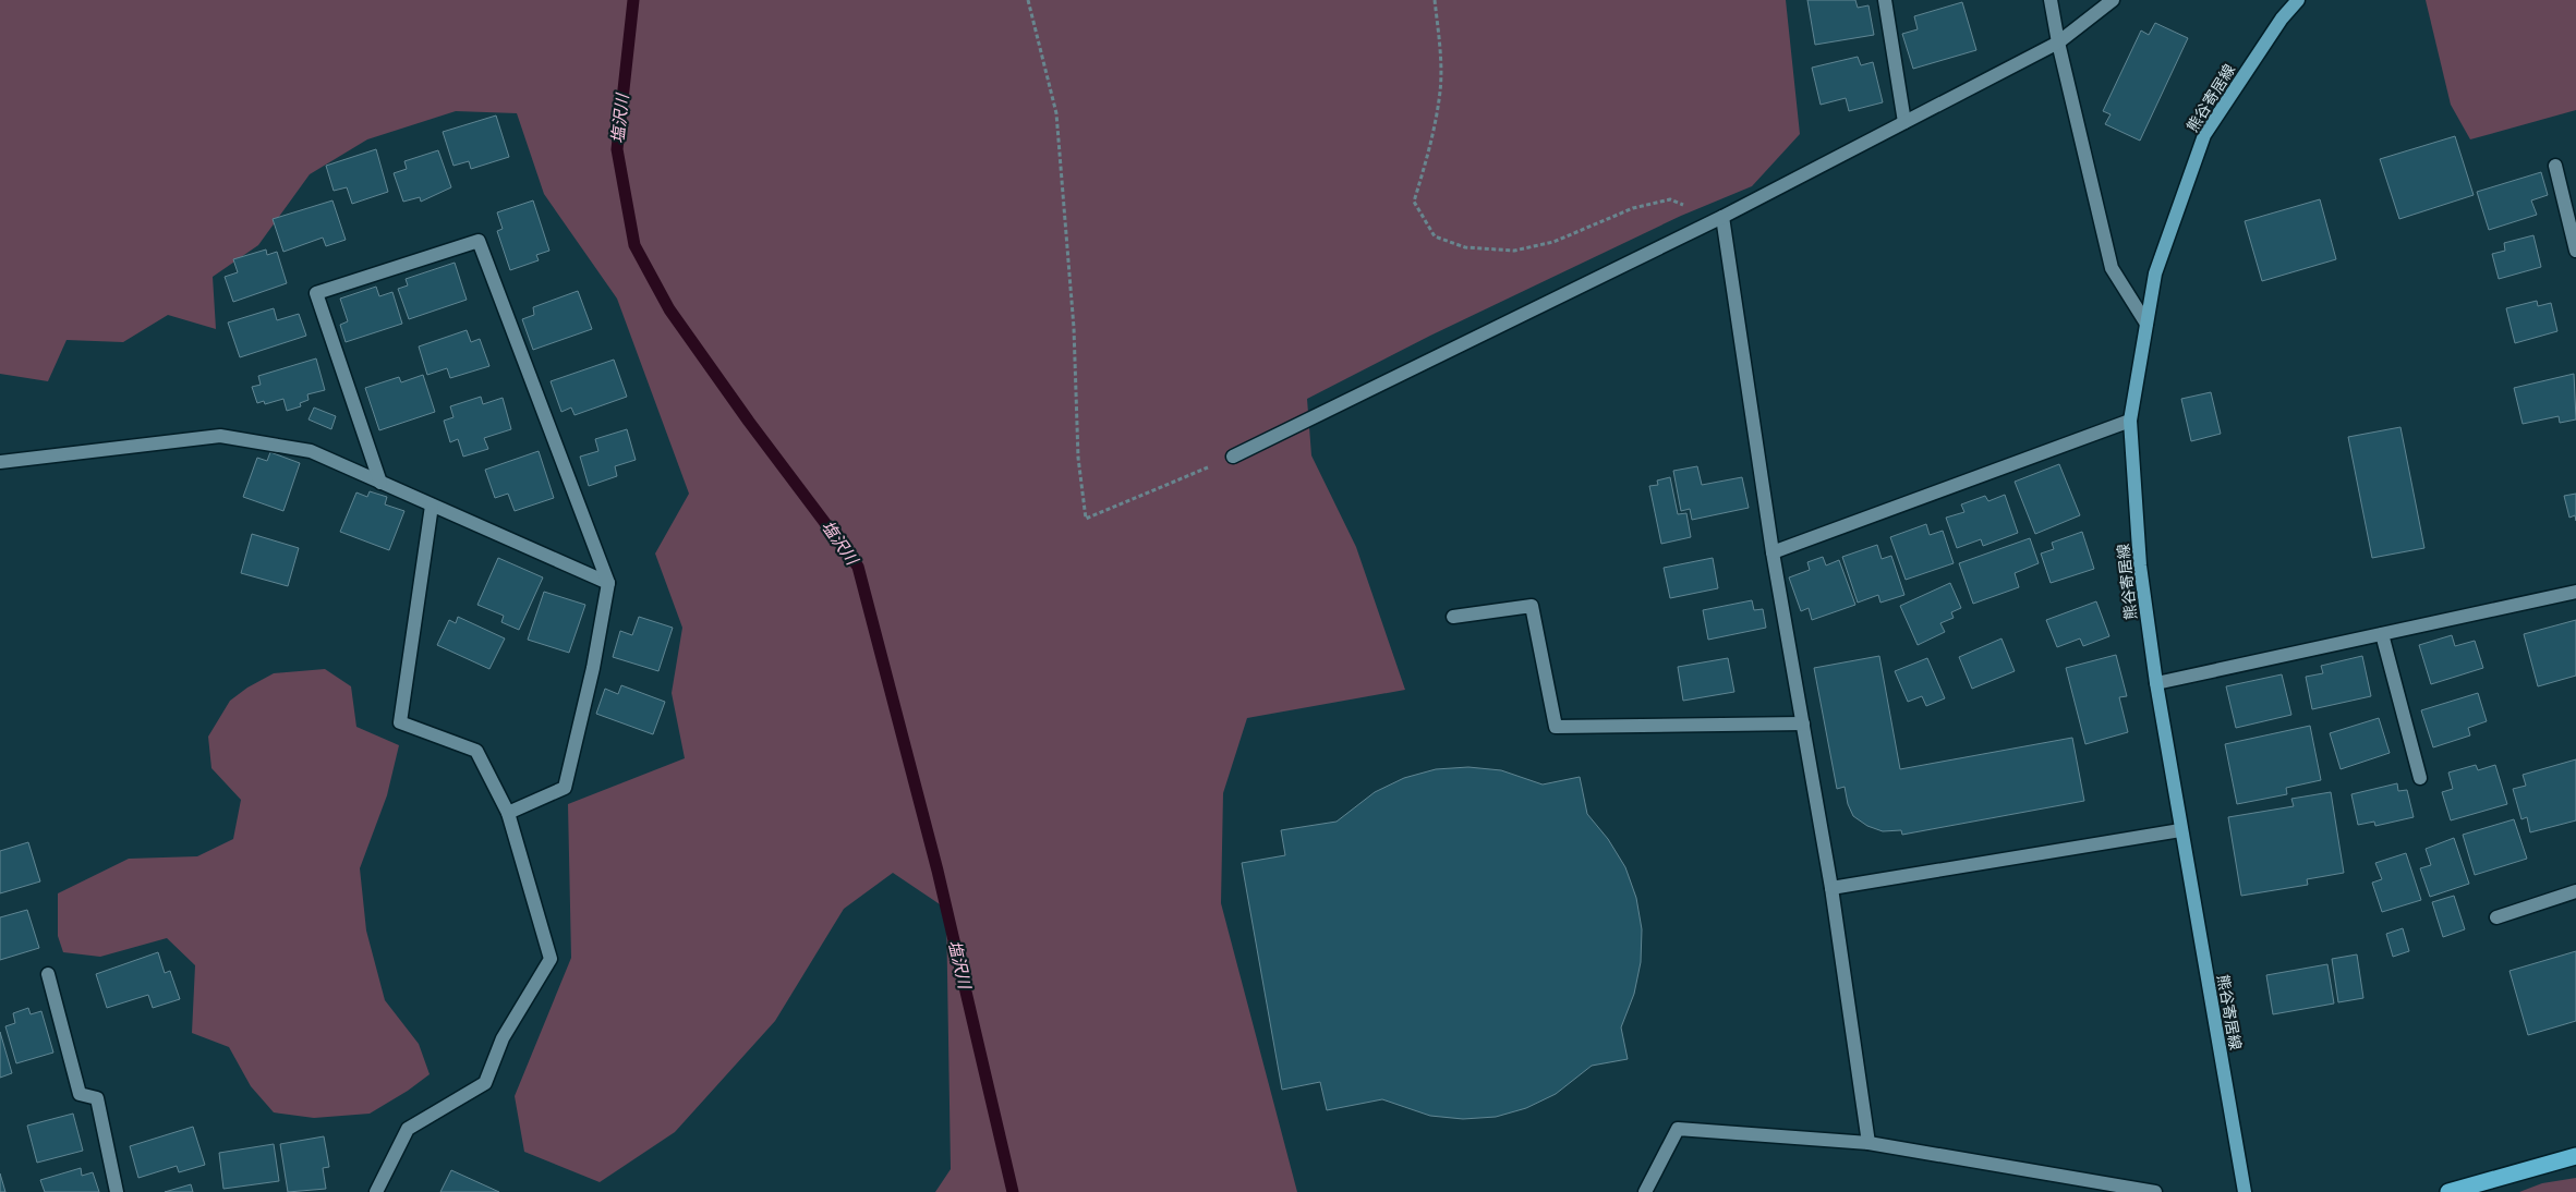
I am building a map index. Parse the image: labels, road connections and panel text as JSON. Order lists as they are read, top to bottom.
{
  "streets": {
    "main road": ["熊谷寄居線"]
  },
  "water": ["塩沢川"]
}
